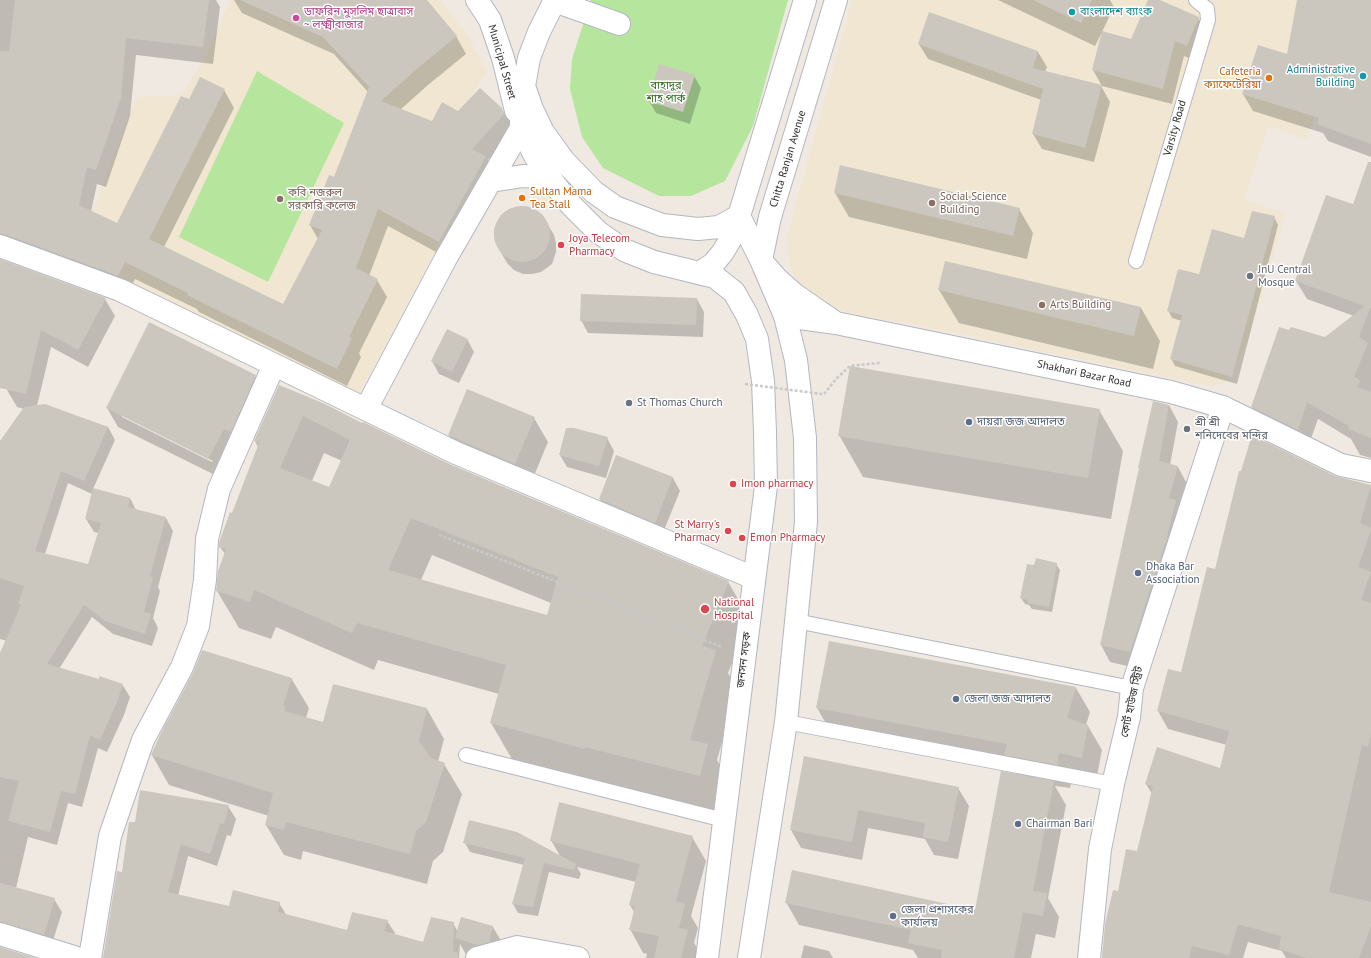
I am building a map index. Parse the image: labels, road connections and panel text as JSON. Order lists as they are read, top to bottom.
{
  "streets": {
    "street": [
      "Municipal Street",
      "Chitta Ranjan Avenue",
      "Shakhari Bazar Road",
      "জনসন সড়ক",
      "কোর্ট হাউজ স্ট্রিট"
    ],
    "lane": ["Varsity Road"]
  },
  "crossings": [
    ["Municipal Street", "Shakhari Bazar Road"],
    ["Municipal Street", "জনসন সড়ক"],
    ["Shakhari Bazar Road", "জনসন সড়ক"],
    ["Shakhari Bazar Road", "কোর্ট হাউজ স্ট্রিট"]
  ],
  "parks": ["বাহাদুর শাহ পার্ক"],
  "places": [
    "বাংলাদেশ ব্যাংক",
    "ডাফরিন মুসলিম ছাত্রাবাস ~ লক্ষ্মীবাজার",
    "Administrative Building",
    "Cafeteria ক্যাফেটেরিয়া",
    "Sultan Mama Tea Stall",
    "কবি নজরুল সরকারি কলেজ",
    "Social Science Building",
    "Joya Telecom Pharmacy",
    "JnU Central Mosque",
    "Arts Building",
    "St Thomas Church",
    "দায়রা জজ আদালত",
    "শ্রী শ্রী শনিদেবের মন্দির",
    "Imon pharmacy",
    "St Marry's Pharmacy",
    "Emon Pharmacy",
    "Dhaka Bar Association",
    "National Hospital",
    "জেলা জজ আদালত",
    "Chairman Bari",
    "জেলা প্রশাসকের কার্যালয়"
  ]
}
